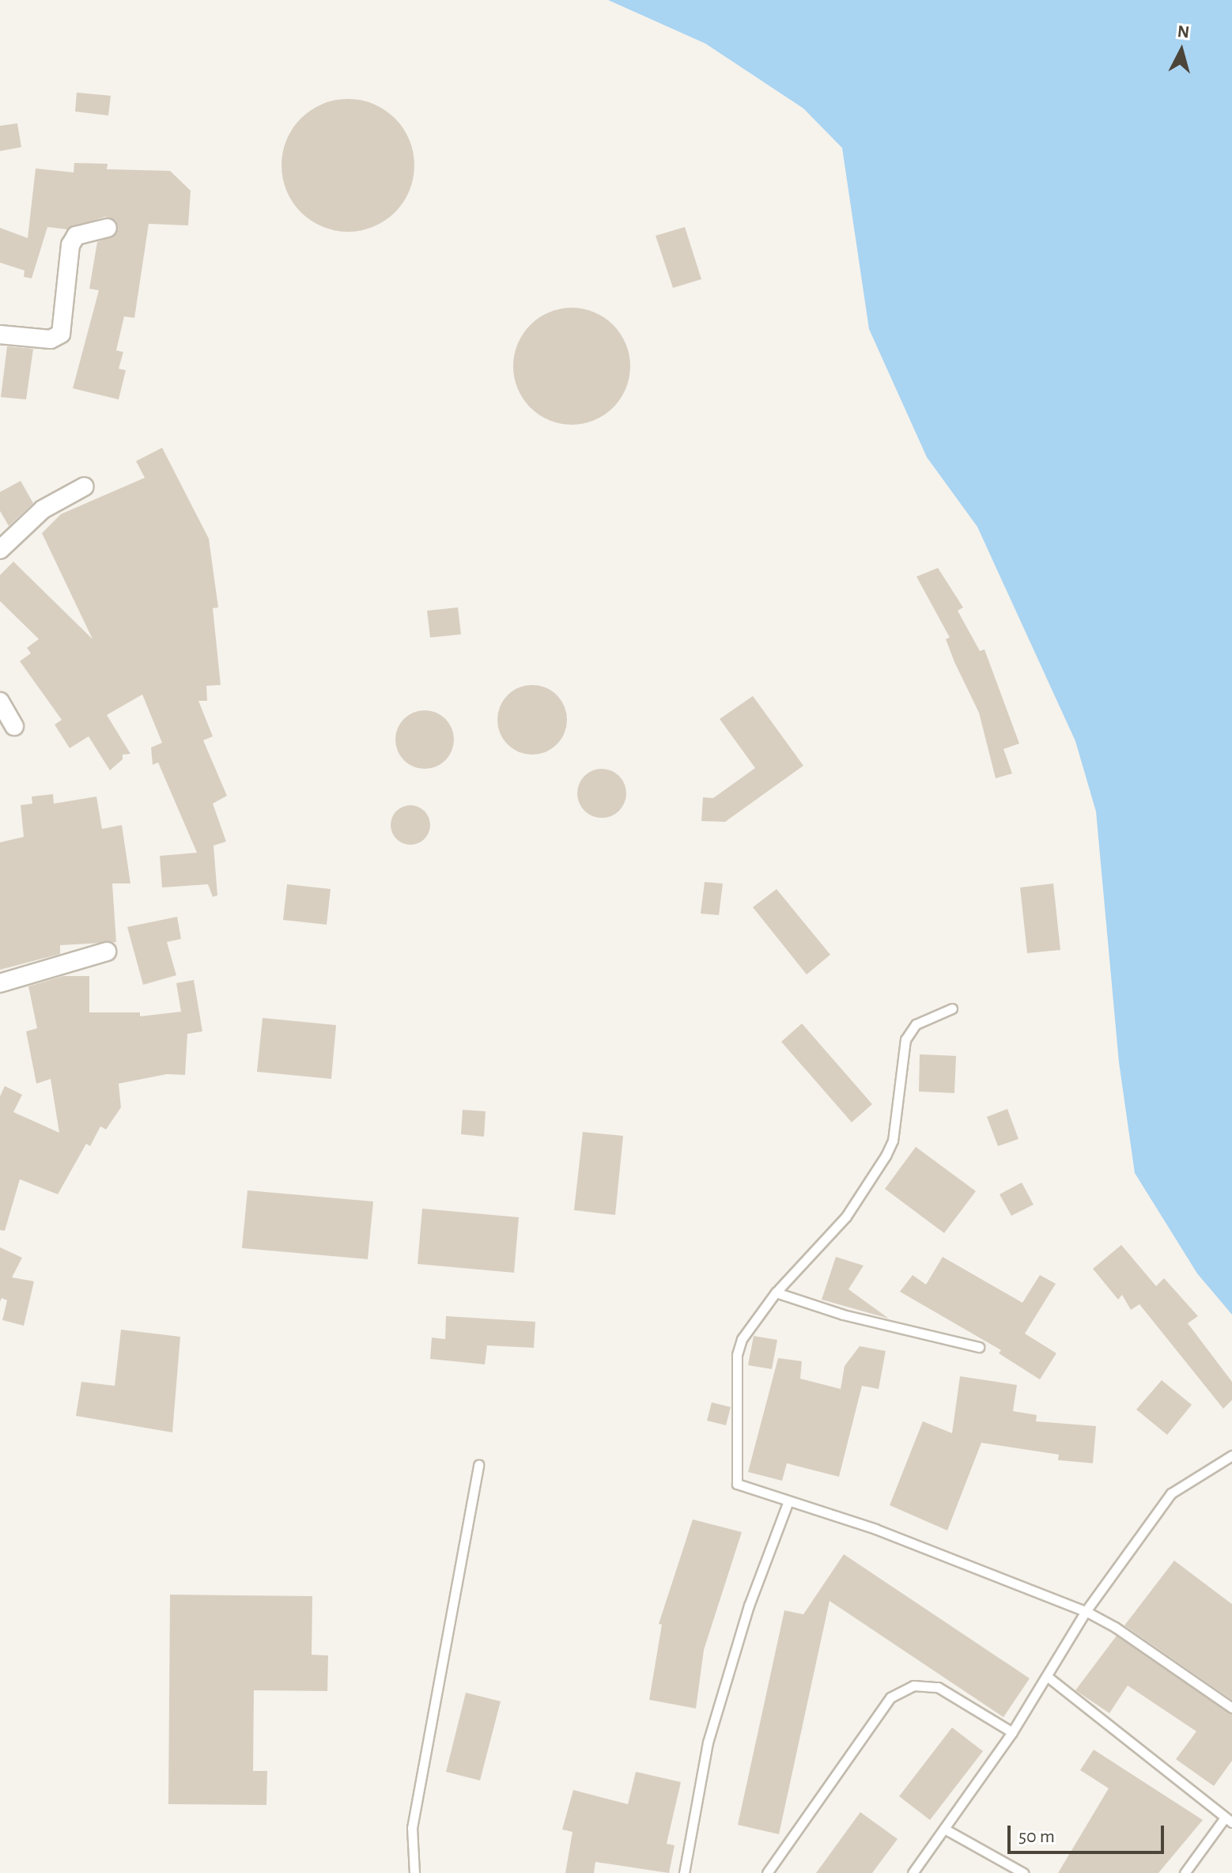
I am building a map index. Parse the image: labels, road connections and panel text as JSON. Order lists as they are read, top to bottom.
{
  "scale_bar": "50 m",
  "north": "top"
}
